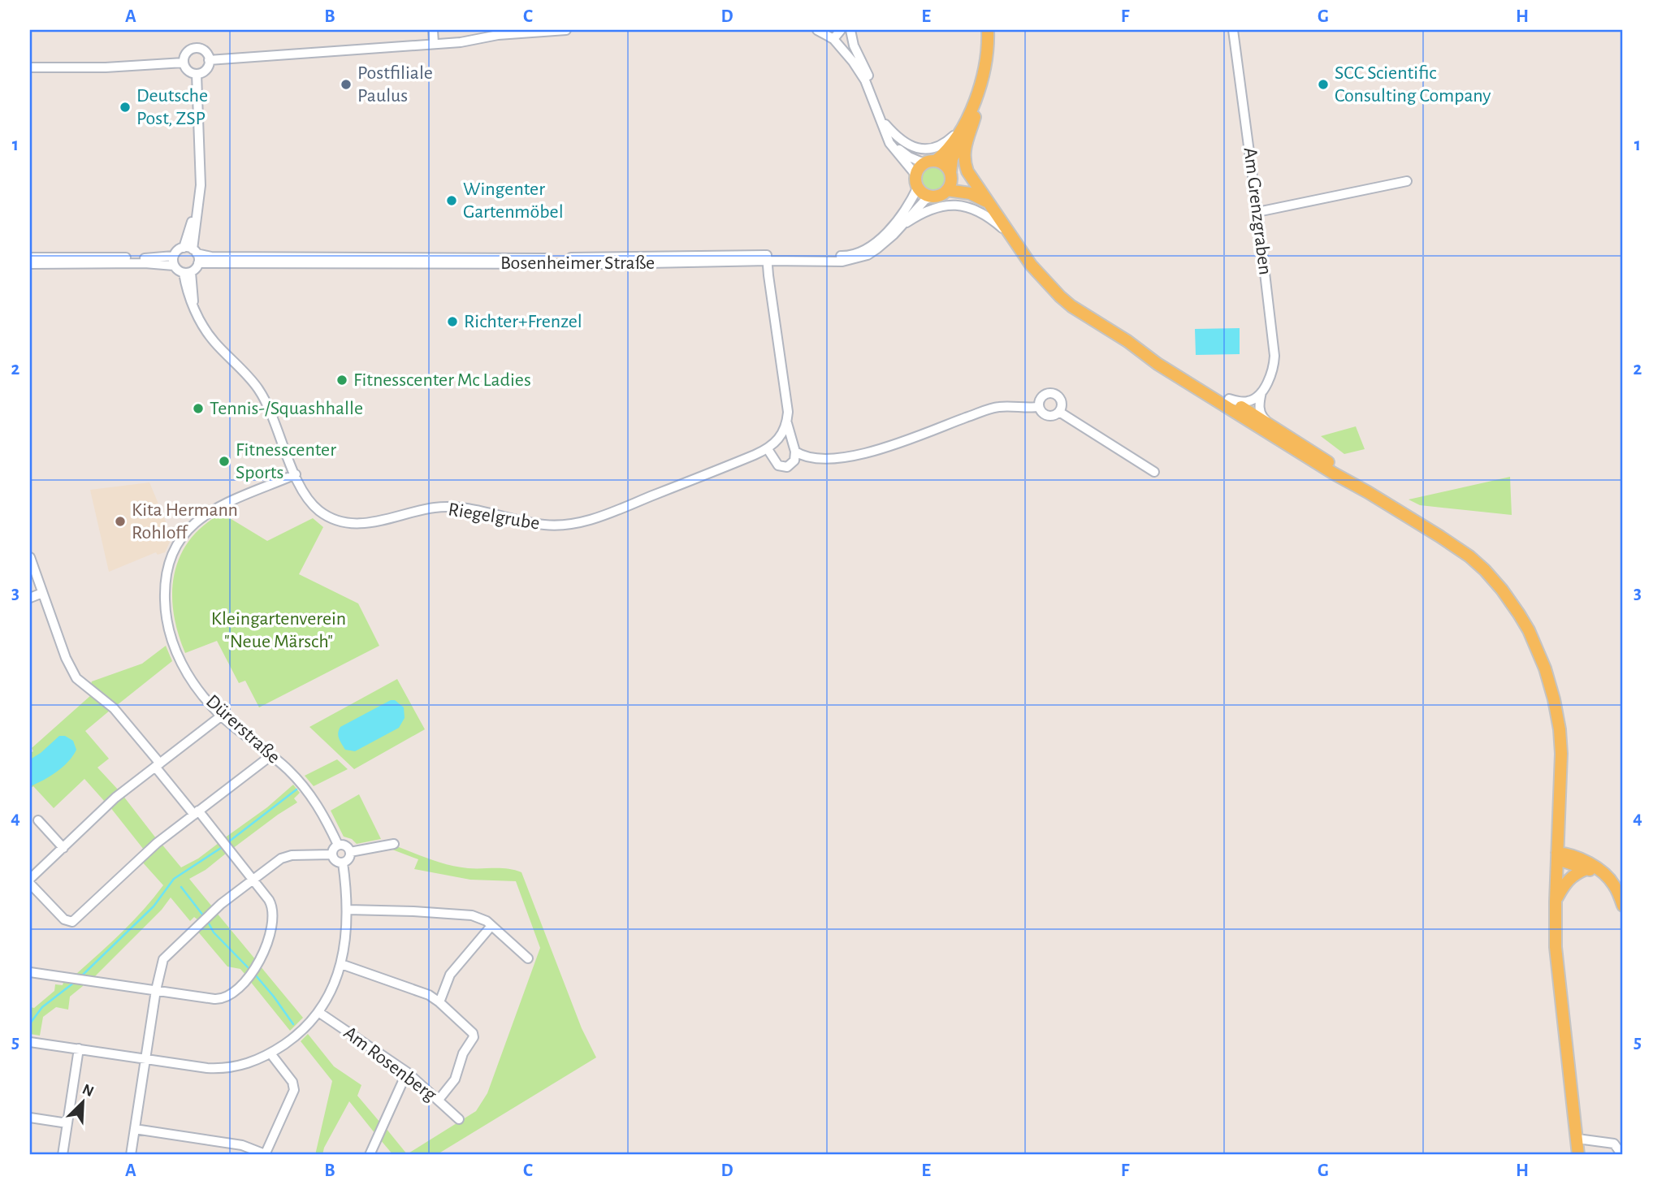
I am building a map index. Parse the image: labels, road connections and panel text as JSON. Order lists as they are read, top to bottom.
{
  "streets": {
    "street": [
      "Am Grenzgraben",
      "Bosenheimer Straße",
      "Riegelgrube",
      "Dürerstraße",
      "Am Rosenberg"
    ]
  },
  "crossings": [
    ["Bosenheimer Straße", "Riegelgrube"],
    ["Riegelgrube", "Dürerstraße"]
  ],
  "parks": ["Kleingartenverein \"Neue Märsch\""],
  "places": [
    "Postfiliale Paulus",
    "SCC Scientific Consulting Company",
    "Deutsche Post, ZSP",
    "Wingenter Gartenmöbel",
    "Richter+Frenzel",
    "Fitnesscenter Mc Ladies",
    "Tennis-/Squashhalle",
    "Fitnesscenter Sports",
    "Kita Hermann Rohloff"
  ],
  "north": "top right",
  "grid": {
    "columns": [
      "A",
      "B",
      "C",
      "D",
      "E",
      "F",
      "G",
      "H"
    ],
    "rows": [
      "1",
      "2",
      "3",
      "4",
      "5"
    ]
  }
}
